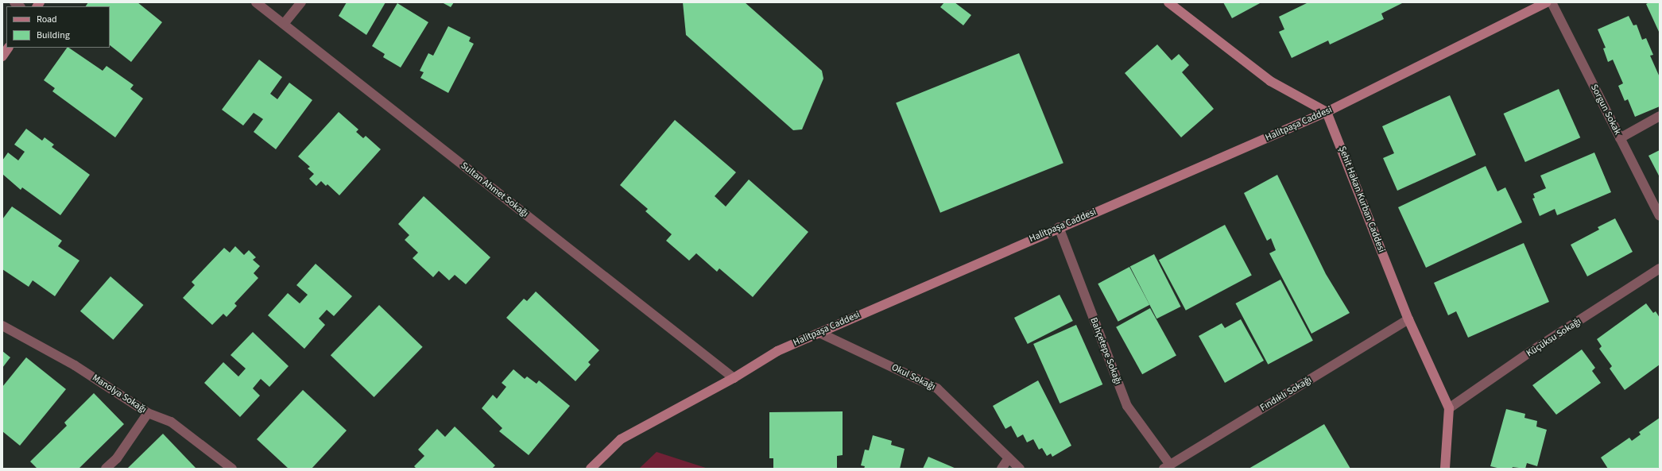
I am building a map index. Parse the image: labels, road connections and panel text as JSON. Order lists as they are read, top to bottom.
{
  "streets": {
    "street": [
      "Sorgun Sokak",
      "Halitpaşa Caddesi",
      "Sultan Ahmet Sokağı",
      "Şehit Hakan Kurban Caddesi",
      "Küçüksu Sokağı",
      "Bahçetepe Sokağı",
      "Okul Sokağı",
      "Manolya Sokağı",
      "Fındıklı Sokağı"
    ]
  },
  "crossings": [
    ["Halitpaşa Caddesi", "Sultan Ahmet Sokağı"],
    ["Halitpaşa Caddesi", "Şehit Hakan Kurban Caddesi"],
    ["Halitpaşa Caddesi", "Bahçetepe Sokağı"],
    ["Halitpaşa Caddesi", "Okul Sokağı"],
    ["Şehit Hakan Kurban Caddesi", "Küçüksu Sokağı"],
    ["Şehit Hakan Kurban Caddesi", "Fındıklı Sokağı"],
    ["Bahçetepe Sokağı", "Fındıklı Sokağı"]
  ],
  "legend": ["Road", "Building"]
}
